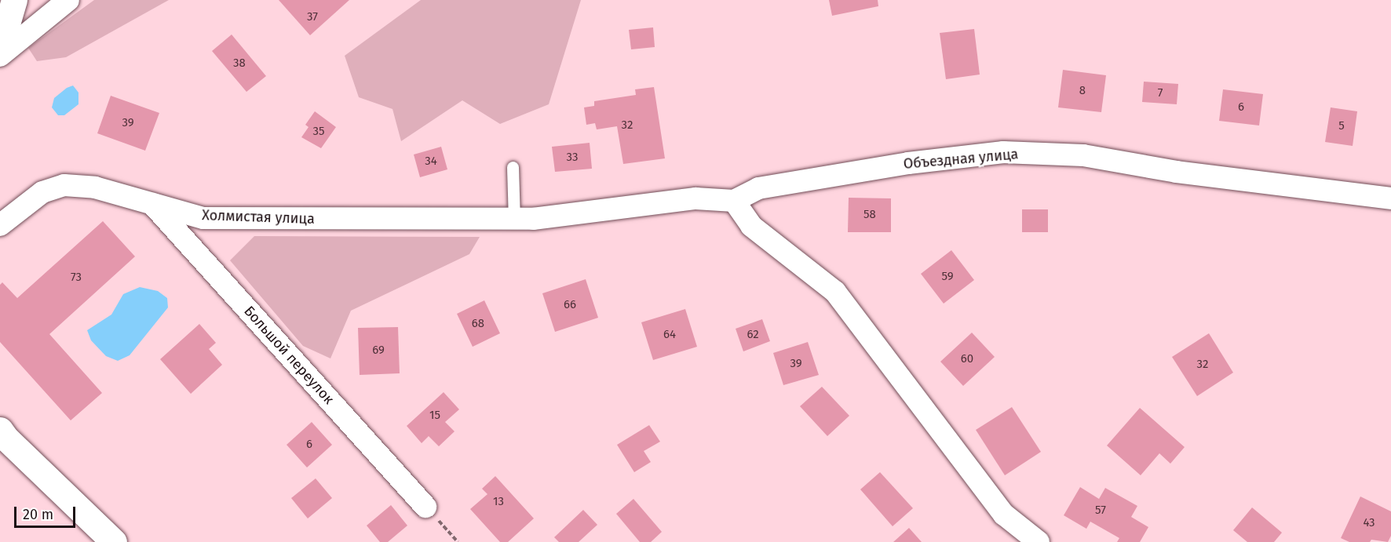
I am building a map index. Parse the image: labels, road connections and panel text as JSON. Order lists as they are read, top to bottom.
{
  "streets": {
    "street": ["Объездная улица", "Холмистая улица", "Большой переулок"]
  },
  "crossings": [
    ["Холмистая улица", "Большой переулок"]
  ],
  "house_numbers": [
    "37",
    "38",
    "8",
    "7",
    "6",
    "39",
    "32",
    "5",
    "35",
    "33",
    "34",
    "58",
    "59",
    "73",
    "66",
    "68",
    "64",
    "62",
    "69",
    "60",
    "39",
    "32",
    "15",
    "6",
    "13",
    "57",
    "43"
  ],
  "scale_bar": "20 m"
}
